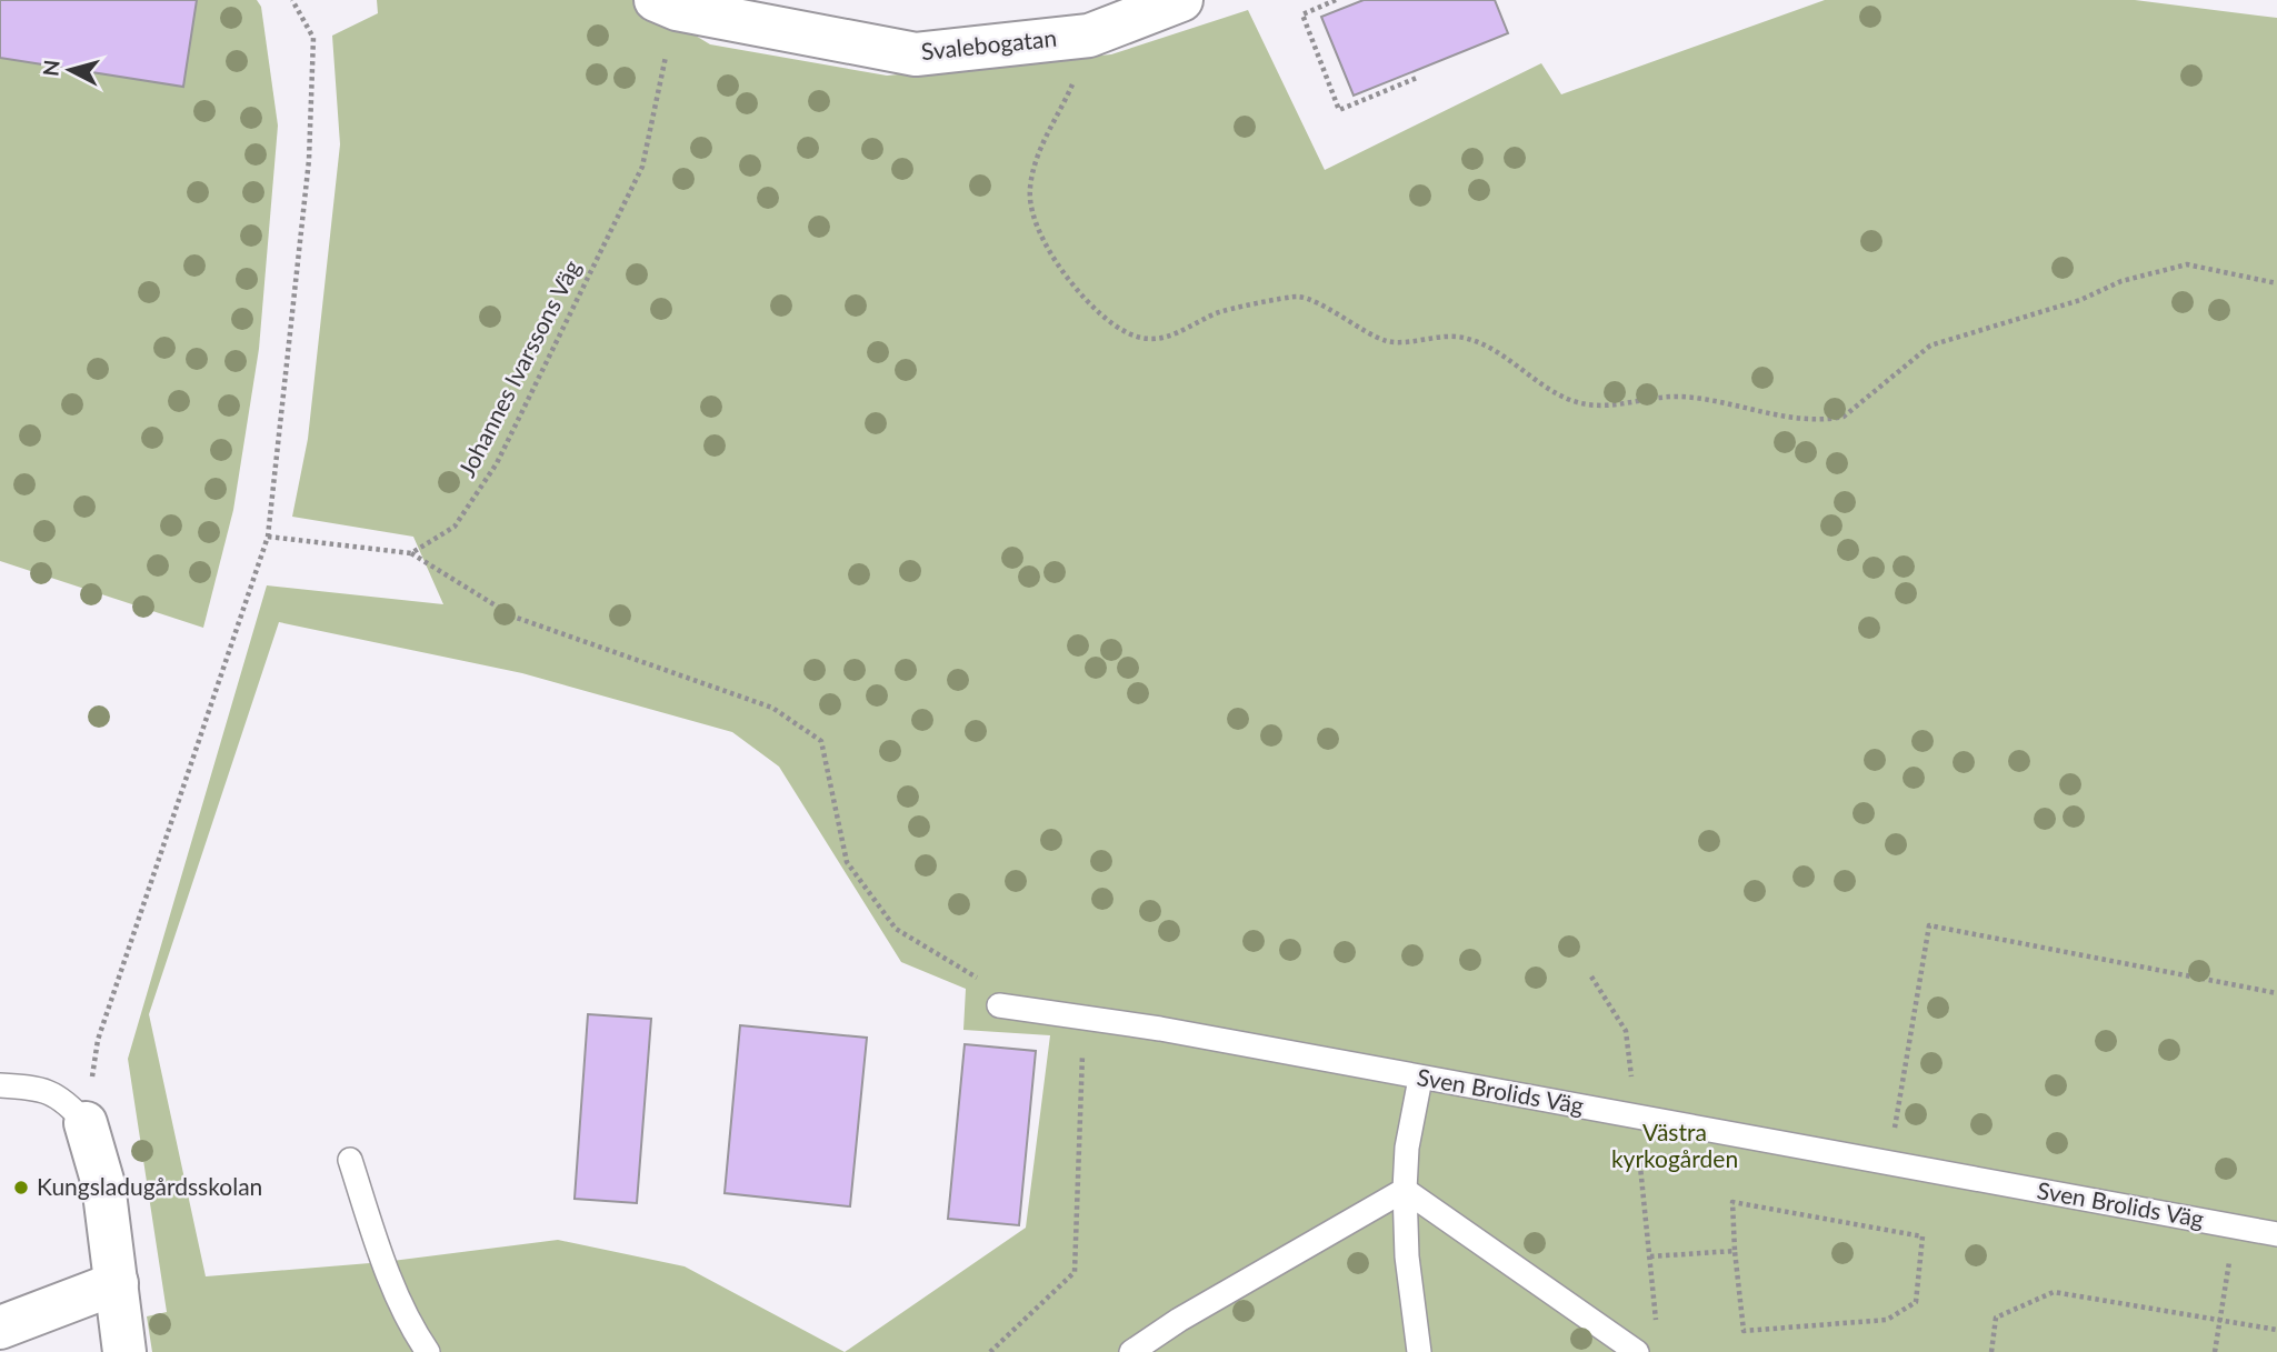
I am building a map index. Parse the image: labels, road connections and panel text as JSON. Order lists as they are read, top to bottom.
{
  "streets": {
    "street": ["Svalebogatan"],
    "lane": ["Sven Brolids Väg"],
    "path": ["Johannes Ivarssons Väg"]
  },
  "crossings": [
    ["Svalebogatan", "Johannes Ivarssons Väg"]
  ],
  "parks": ["Västra kyrkogården"],
  "places": ["Kungsladugårdsskolan"],
  "north": "left"
}
